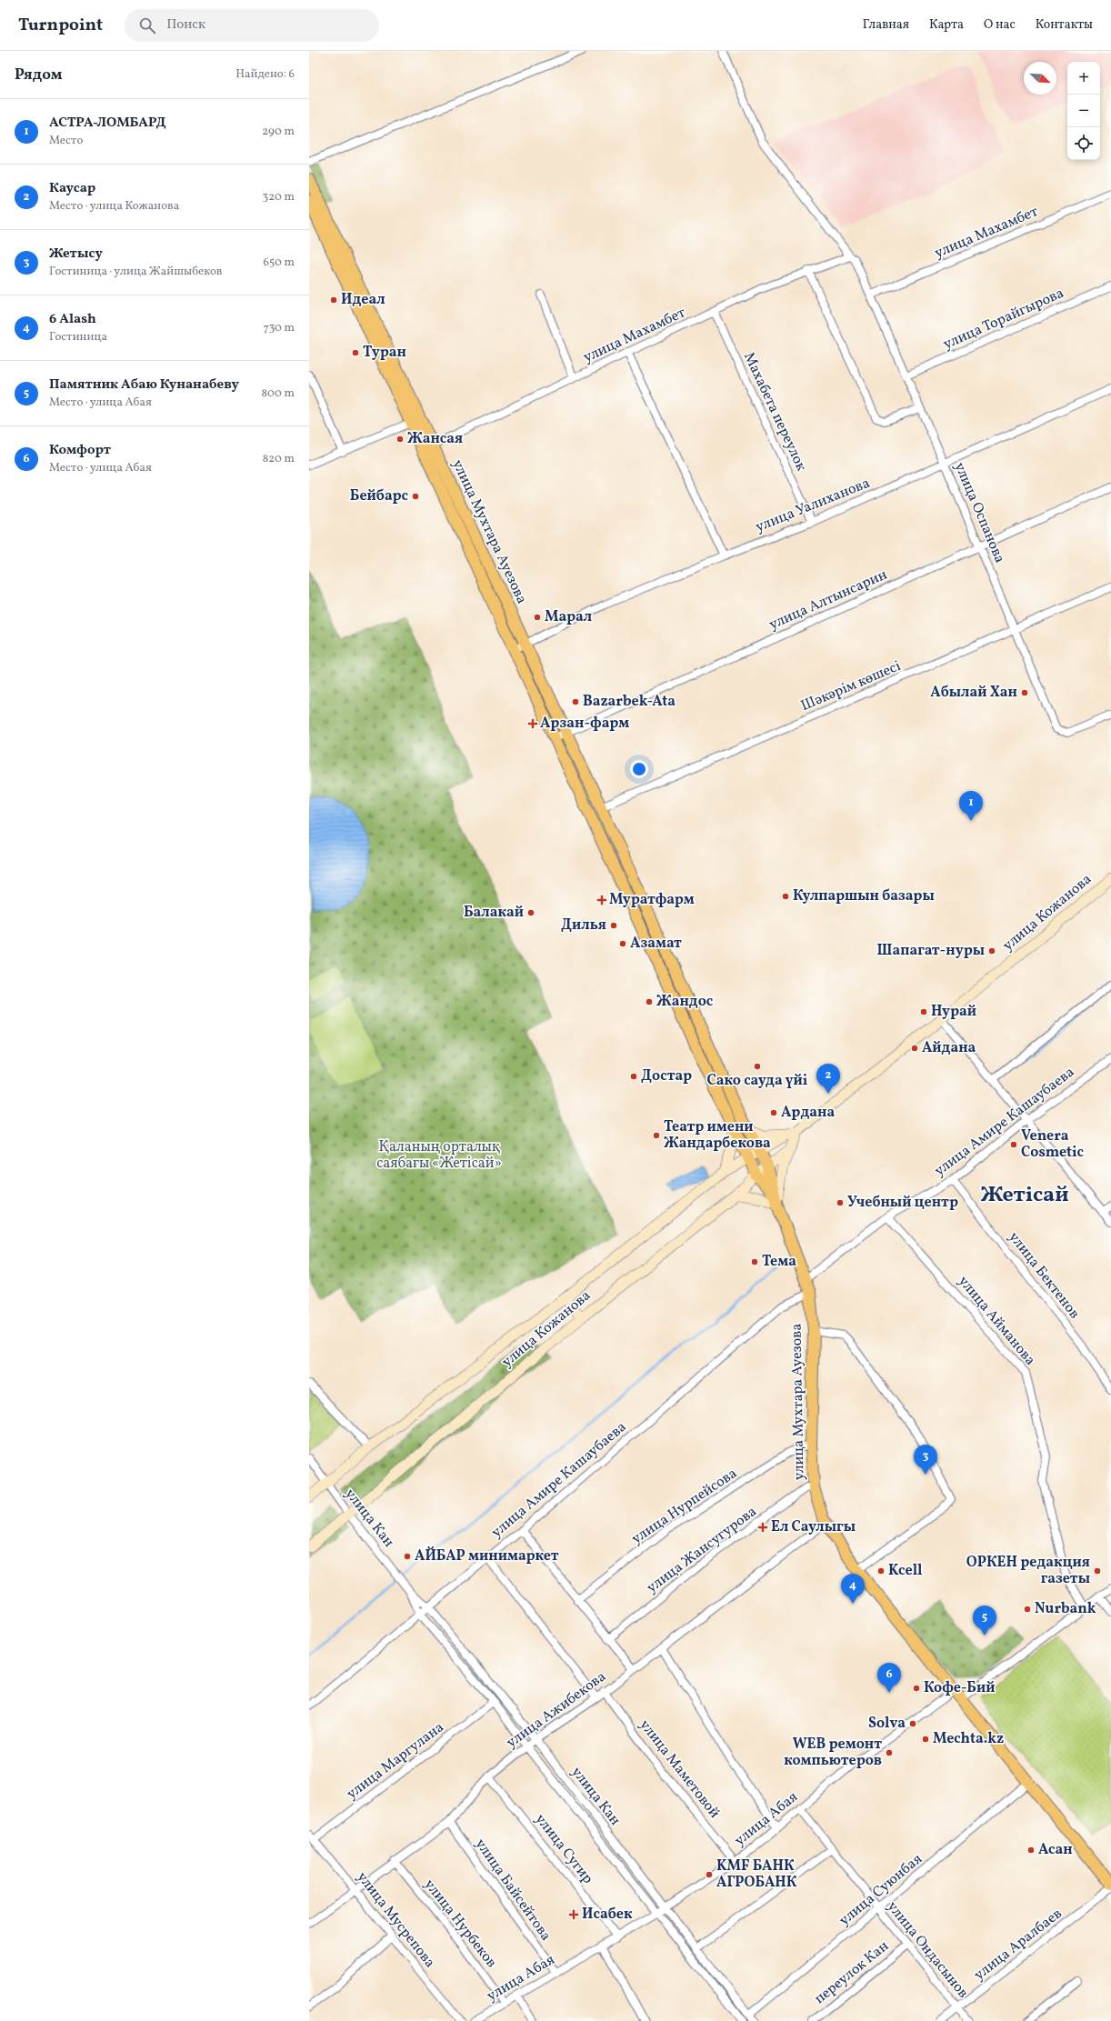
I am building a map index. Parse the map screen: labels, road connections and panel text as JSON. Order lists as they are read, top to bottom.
{
  "streets": {
    "main road": ["улица Мухтара Ауезова"],
    "street": [
      "улица Махамбет",
      "улица Торайгырова",
      "Махабета переулок",
      "улица Уалиханова",
      "улица Оспанова",
      "улица Алтынсарин",
      "Шәкәрім көшесі",
      "улица Кожанова",
      "улица Амире Кашаубаева",
      "улица Бектенов",
      "улица Айманова",
      "улица Нурпейсова",
      "улица Кан",
      "улица Жансугурова",
      "улица Ажибекова",
      "улица Маргулана",
      "улица Маметовой",
      "улица Абая",
      "улица Сугир",
      "улица Байсейтова",
      "улица Суюнбая",
      "улица Мусрепова",
      "улица Нурбеков",
      "улица Аралбаев",
      "улица Ондасынов",
      "переулок Кан"
    ]
  },
  "crossings": [
    ["улица Махамбет", "Махабета переулок"],
    ["улица Махамбет", "улица Оспанова"],
    ["улица Махамбет", "улица Мухтара Ауезова"],
    ["улица Торайгырова", "улица Оспанова"],
    ["Махабета переулок", "улица Уалиханова"],
    ["улица Уалиханова", "улица Оспанова"],
    ["улица Уалиханова", "улица Мухтара Ауезова"],
    ["улица Оспанова", "улица Алтынсарин"],
    ["улица Оспанова", "Шәкәрім көшесі"],
    ["улица Мухтара Ауезова", "улица Алтынсарин"],
    ["улица Мухтара Ауезова", "Шәкәрім көшесі"],
    ["улица Мухтара Ауезова", "улица Кожанова"],
    ["улица Мухтара Ауезова", "улица Амире Кашаубаева"],
    ["улица Мухтара Ауезова", "улица Нурпейсова"],
    ["улица Мухтара Ауезова", "улица Жансугурова"],
    ["улица Мухтара Ауезова", "улица Ажибекова"],
    ["улица Мухтара Ауезова", "улица Абая"],
    ["улица Мухтара Ауезова", "улица Суюнбая"],
    ["улица Кожанова", "улица Кан"],
    ["улица Амире Кашаубаева", "улица Бектенов"],
    ["улица Амире Кашаубаева", "улица Айманова"],
    ["улица Амире Кашаубаева", "улица Кан"],
    ["улица Айманова", "улица Абая"],
    ["улица Кан", "улица Ажибекова"],
    ["улица Кан", "улица Маргулана"],
    ["улица Кан", "улица Абая"],
    ["улица Кан", "улица Суюнбая"],
    ["улица Ажибекова", "улица Маметовой"],
    ["улица Ажибекова", "улица Сугир"],
    ["улица Ажибекова", "улица Байсейтова"],
    ["улица Ажибекова", "улица Мусрепова"],
    ["улица Ажибекова", "улица Нурбеков"],
    ["улица Маргулана", "улица Мусрепова"],
    ["улица Маметовой", "улица Абая"],
    ["улица Абая", "улица Сугир"],
    ["улица Абая", "улица Байсейтова"],
    ["улица Абая", "улица Нурбеков"],
    ["улица Абая", "улица Ондасынов"],
    ["улица Суюнбая", "улица Ондасынов"],
    ["улица Аралбаев", "улица Ондасынов"],
    ["улица Ондасынов", "переулок Кан"]
  ],
  "districts": ["Жетісай"],
  "parks": ["Қаланың орталық саябағы «Жетісай»"],
  "places": {
    "other": [
      "Идеал",
      "Туран",
      "Жансая",
      "Бейбарс",
      "Марал",
      "Абылай Хан",
      "Bazarbek-Ata",
      "Кулпаршын базары",
      "Балакай",
      "Дилья",
      "Азамат",
      "Шапагат-нуры",
      "Жандос",
      "Нурай",
      "Айдана",
      "Сако сауда үйі",
      "Достар",
      "Ардана",
      "Театр имени Жандарбекова",
      "Venera Cosmetic",
      "Учебный центр",
      "Тема",
      "АЙБАР минимаркет",
      "Kcell",
      "ОРКЕН редакция газеты",
      "Nurbank",
      "Кофе-Бий",
      "Solva",
      "Mechta.kz",
      "WEB ремонт компьютеров",
      "Асан",
      "KMF БАНК АГРОБАНК"
    ],
    "health": [
      "Арзан-фарм",
      "Муратфарм",
      "Ел Саулыгы",
      "Иcабек"
    ]
  },
  "north": "bottom right",
  "page": {
    "header": "Turnpoint",
    "search": "Поиск",
    "nav": [
      "Главная",
      "Карта",
      "О нас",
      "Контакты"
    ],
    "heading": ["Рядом", "Найдено: 6"],
    "map_buttons": ["+", "−"],
    "list": [
      {
        "mark": "1",
        "name": "АСТРА-ЛОМБАРД",
        "note": "Место",
        "value": "290 m"
      },
      {
        "mark": "2",
        "name": "Каусар",
        "note": "Место · улица Кожанова",
        "value": "320 m"
      },
      {
        "mark": "3",
        "name": "Жетысу",
        "note": "Гостиница · улица Жайшыбеков",
        "value": "650 m"
      },
      {
        "mark": "4",
        "name": "6 Alash",
        "note": "Гостиница",
        "value": "730 m"
      },
      {
        "mark": "5",
        "name": "Памятник Абаю Кунанабеву",
        "note": "Место · улица Абая",
        "value": "800 m"
      },
      {
        "mark": "6",
        "name": "Комфорт",
        "note": "Место · улица Абая",
        "value": "820 m"
      }
    ],
    "pins": [
      "1",
      "2",
      "3",
      "4",
      "5",
      "6"
    ]
  }
}
